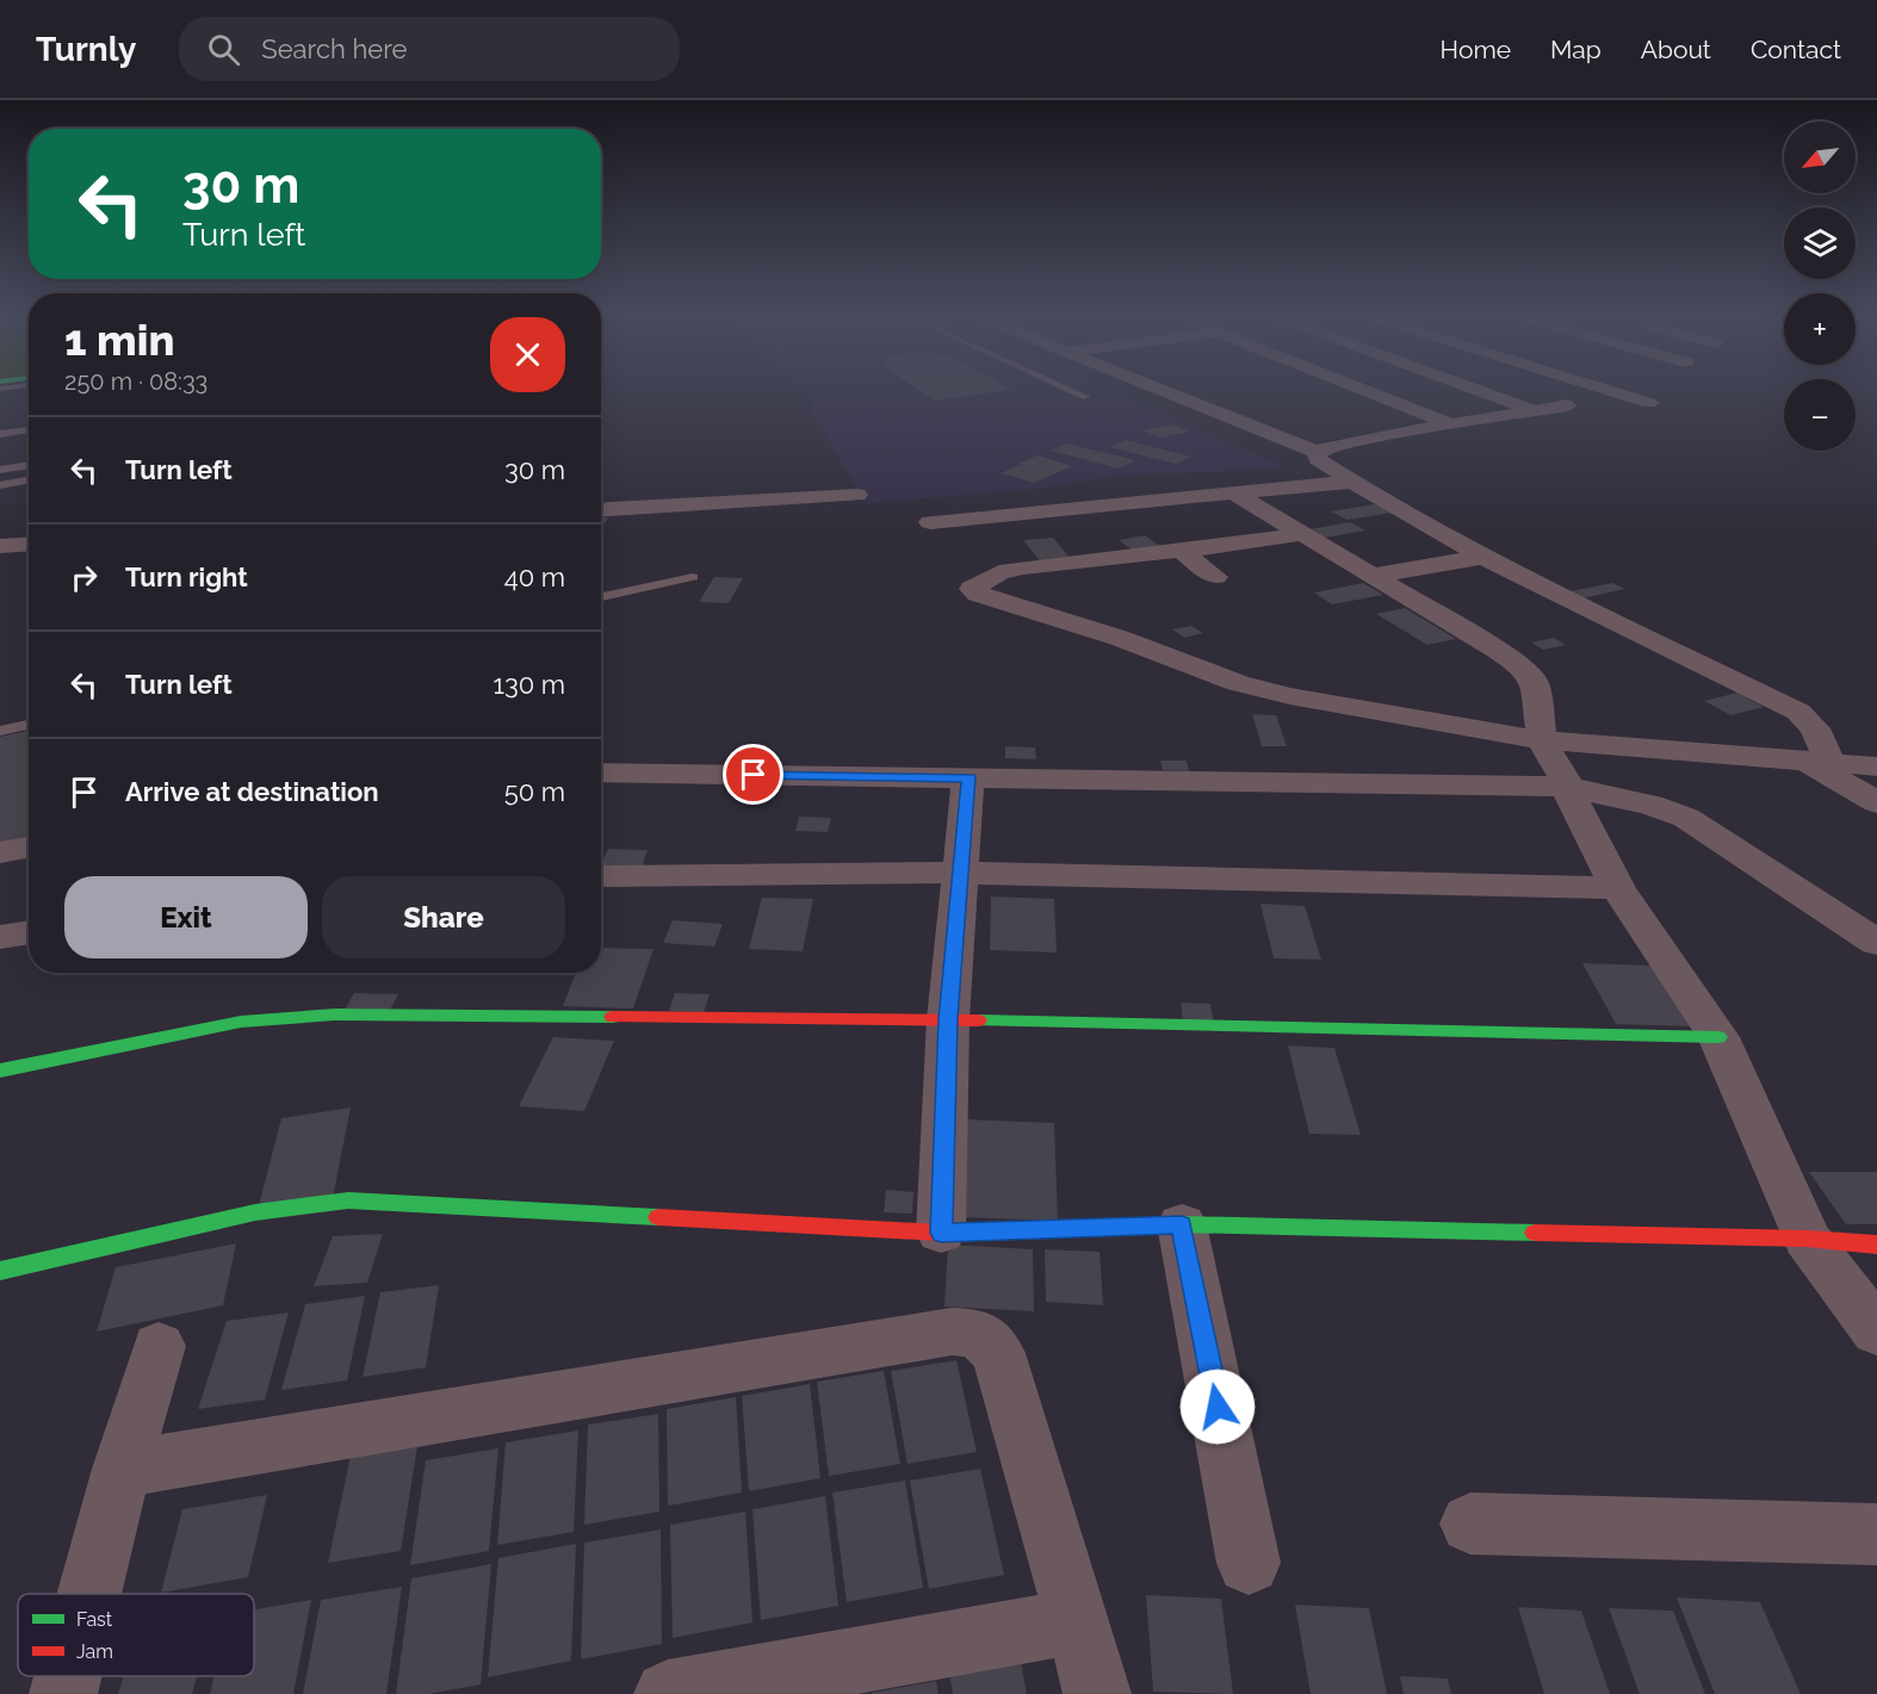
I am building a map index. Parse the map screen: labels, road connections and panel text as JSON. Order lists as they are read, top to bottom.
{
  "legend": ["Fast", "Jam"],
  "north": "bottom left",
  "page": {
    "header": "Turnly",
    "search": "Search here",
    "nav": [
      "Home",
      "Map",
      "About",
      "Contact"
    ],
    "map_buttons": ["+", "−"],
    "turn": ["30 m", "Turn left"],
    "heading": ["1 min", "250 m · 08:33"],
    "list": [
      {
        "name": "Turn left",
        "value": "30 m"
      },
      {
        "name": "Turn right",
        "value": "40 m"
      },
      {
        "name": "Turn left",
        "value": "130 m"
      },
      {
        "name": "Arrive at destination",
        "value": "50 m"
      }
    ],
    "buttons": ["Exit", "Share"]
  }
}
